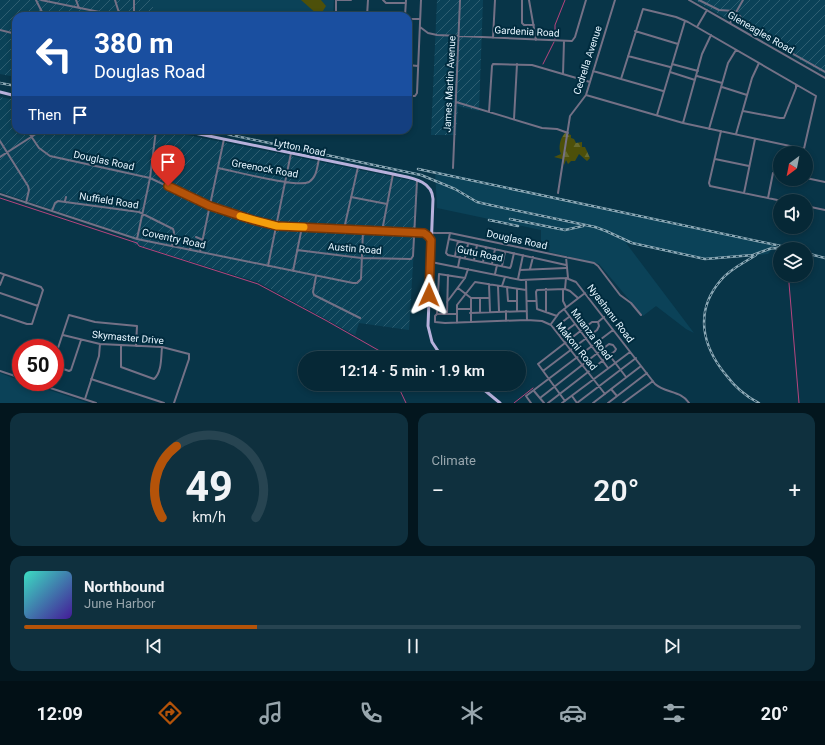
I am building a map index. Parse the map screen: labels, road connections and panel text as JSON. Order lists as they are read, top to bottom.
{
  "streets": {
    "main road": ["Lytton Road"],
    "street": [
      "Gardenia Road",
      "Gleneagles Road",
      "Cedrella Avenue",
      "James Martin Avenue",
      "Douglas Road",
      "Greenock Road",
      "Nuffield Road",
      "Coventry Road",
      "Austin Road",
      "Gutu Road",
      "Nyashanu Road",
      "Muanza Road",
      "Skymaster Drive",
      "Makoni Road"
    ]
  },
  "crossings": [
    ["Gardenia Road", "James Martin Avenue"],
    ["Lytton Road", "Greenock Road"],
    ["Douglas Road", "Austin Road"],
    ["Nuffield Road", "Coventry Road"],
    ["Coventry Road", "Austin Road"]
  ],
  "north": "bottom left",
  "page": {
    "turn": ["380 m", "Douglas Road"],
    "then": "Then",
    "limit": "50",
    "trip": "12:14 · 5 min · 1.9 km",
    "tile": "Climate",
    "heat": ["−", "20°", "+"],
    "song": ["Northbound", "June Harbor"],
    "tabs": ["12:09", "20°"],
    "gauge": ["49", "km/h"]
  }
}
